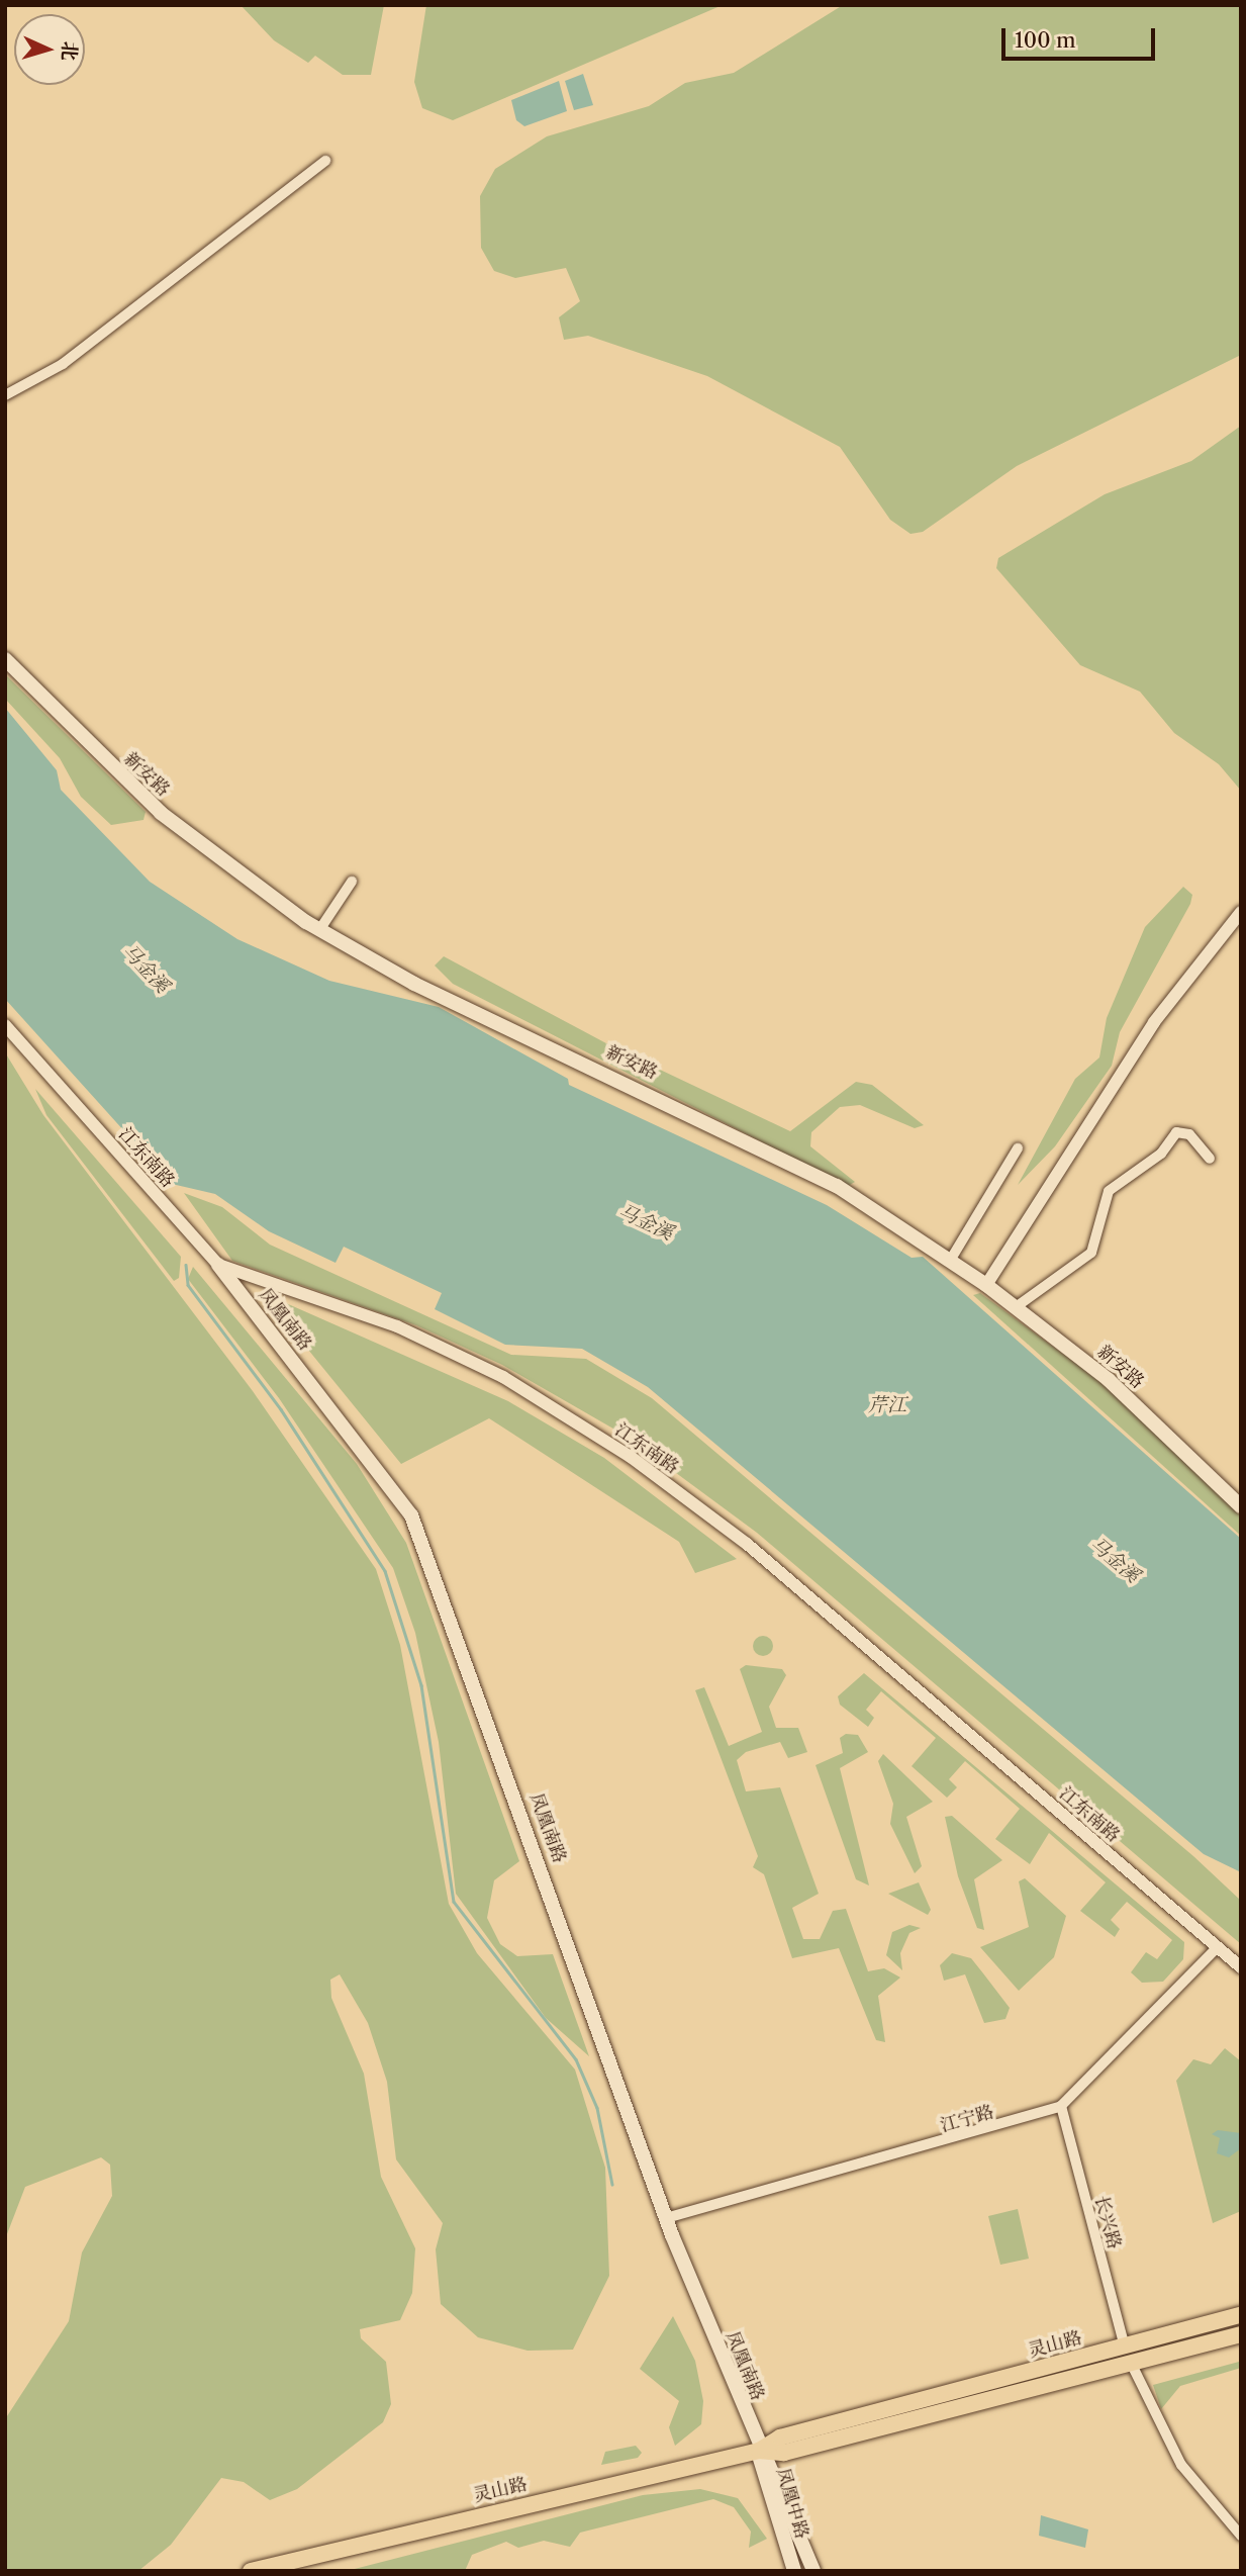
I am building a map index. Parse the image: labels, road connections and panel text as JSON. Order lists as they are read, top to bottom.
{
  "streets": {
    "highway": ["灵山路"],
    "main road": ["新安路", "凤凰南路", "凤凰中路"],
    "street": ["江东南路", "江宁路", "长兴路"]
  },
  "crossings": [
    ["江东南路", "凤凰南路"],
    ["江东南路", "江宁路"],
    ["凤凰南路", "江宁路"],
    ["凤凰南路", "灵山路"],
    ["凤凰南路", "凤凰中路"],
    ["江宁路", "长兴路"],
    ["长兴路", "灵山路"],
    ["灵山路", "凤凰中路"]
  ],
  "water": ["马金溪", "芹江"],
  "scale_bar": "100 m",
  "north": "right"
}
